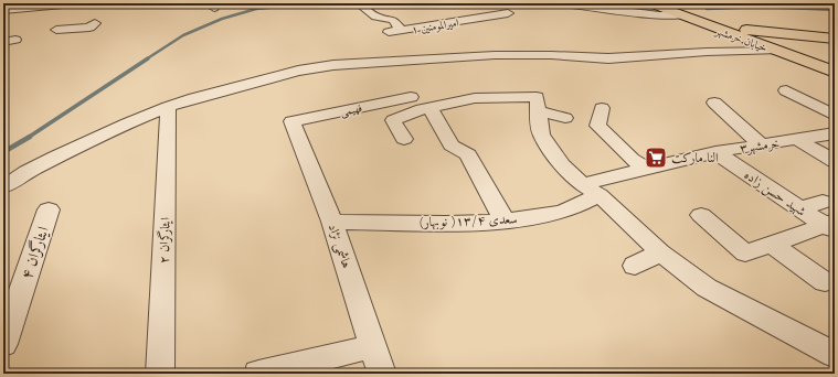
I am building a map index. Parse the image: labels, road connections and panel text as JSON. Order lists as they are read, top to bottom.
{
  "streets": {
    "main road": ["خیابان خرمشهر"],
    "street": [
      "امیرالمومنین ۱",
      "فهیمی",
      "خرمشهر۳",
      "شهید حسن زاده",
      "سعدی ۱۳/۴( نوبهار)",
      "ایثارگران ۲",
      "هاشمی نژاد",
      "ایثارگران ۴"
    ]
  },
  "crossings": [
    ["فهیمی", "هاشمی نژاد"],
    ["خرمشهر۳", "شهید حسن زاده"],
    ["خرمشهر۳", "سعدی ۱۳/۴( نوبهار)"],
    ["سعدی ۱۳/۴( نوبهار)", "هاشمی نژاد"]
  ],
  "places": {
    "supermarket": ["النا مارکت"]
  }
}
